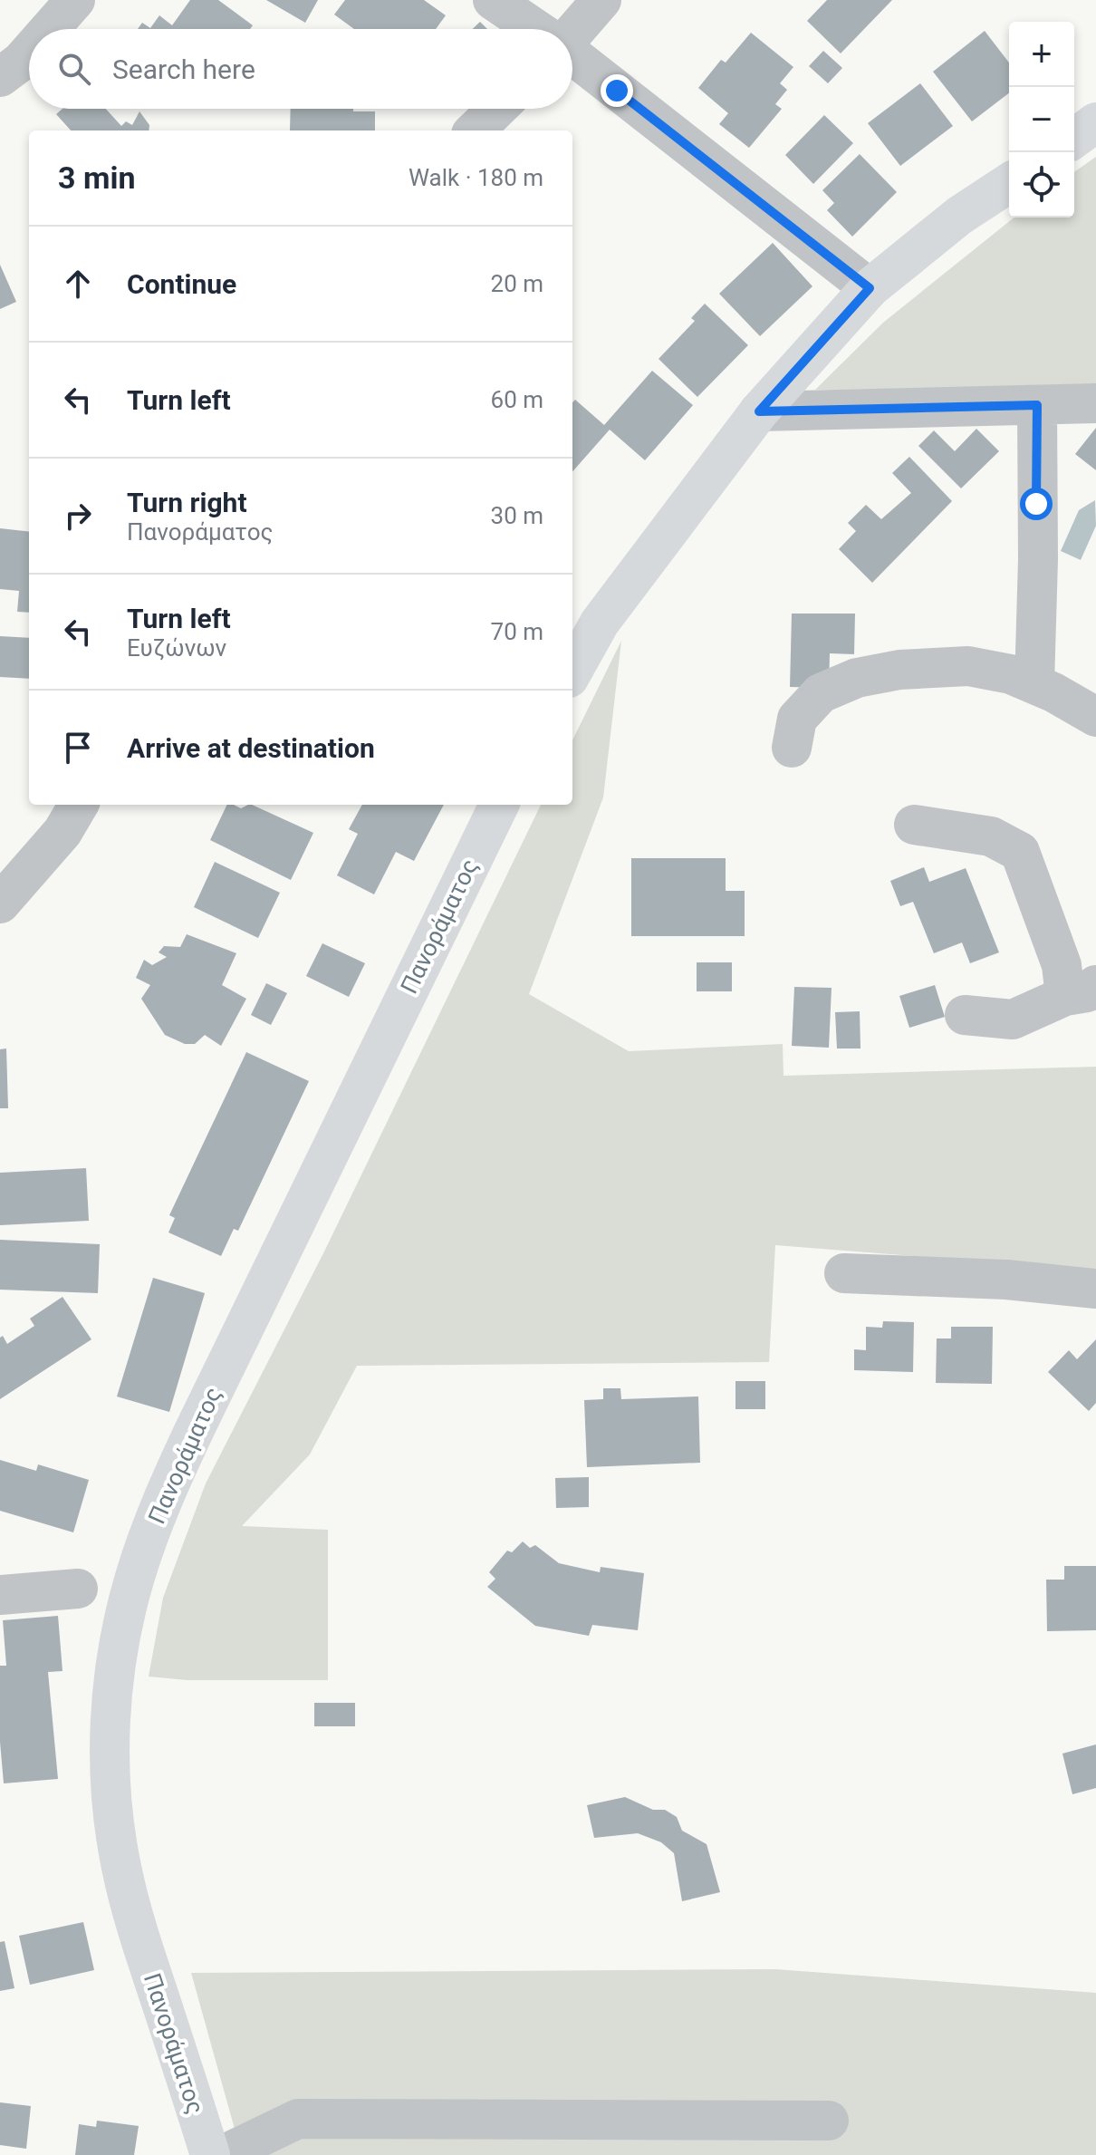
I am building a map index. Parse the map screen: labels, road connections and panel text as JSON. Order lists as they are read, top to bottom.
{
  "streets": {
    "main road": ["Πανοράματος"]
  },
  "page": {
    "map_buttons": ["+", "−"],
    "search": "Search here",
    "heading": ["3 min", "Walk · 180 m"],
    "list": [
      ["Continue", "20 m"],
      ["Turn left", "60 m"],
      ["Turn right", "Πανοράματος", "30 m"],
      ["Turn left", "Ευζώνων", "70 m"],
      "Arrive at destination"
    ]
  }
}
